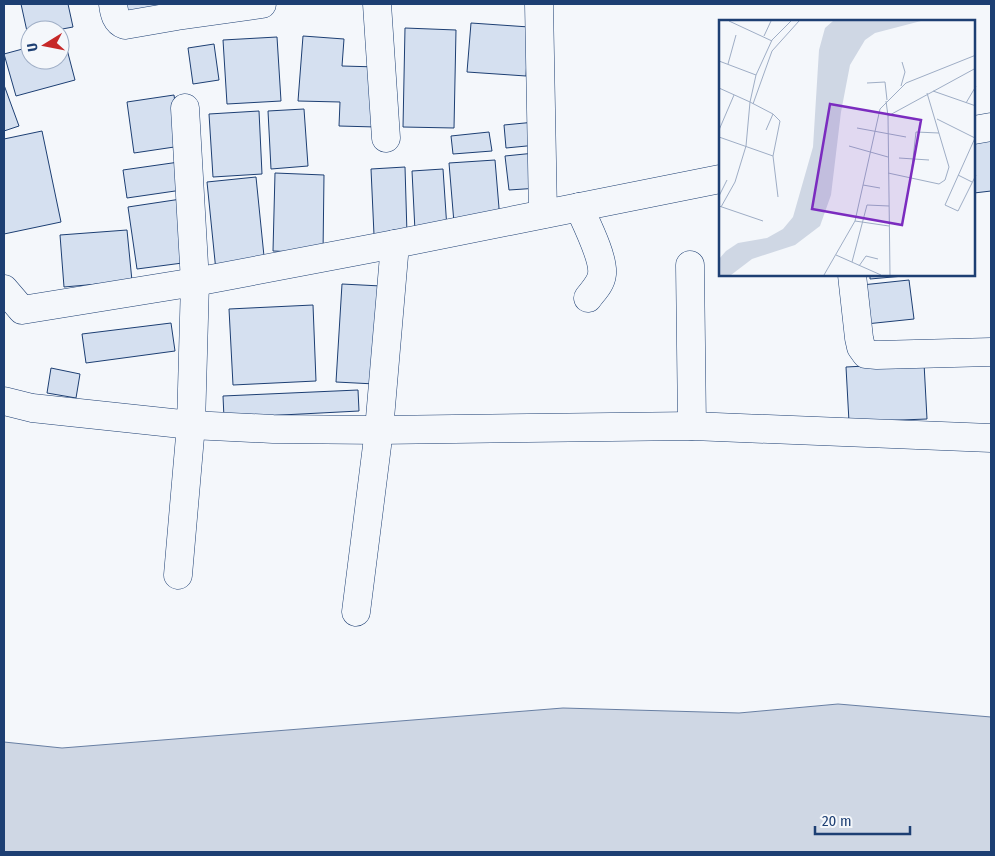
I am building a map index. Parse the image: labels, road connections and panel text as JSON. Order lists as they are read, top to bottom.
{
  "scale_bar": "20 m",
  "north": "left"
}
